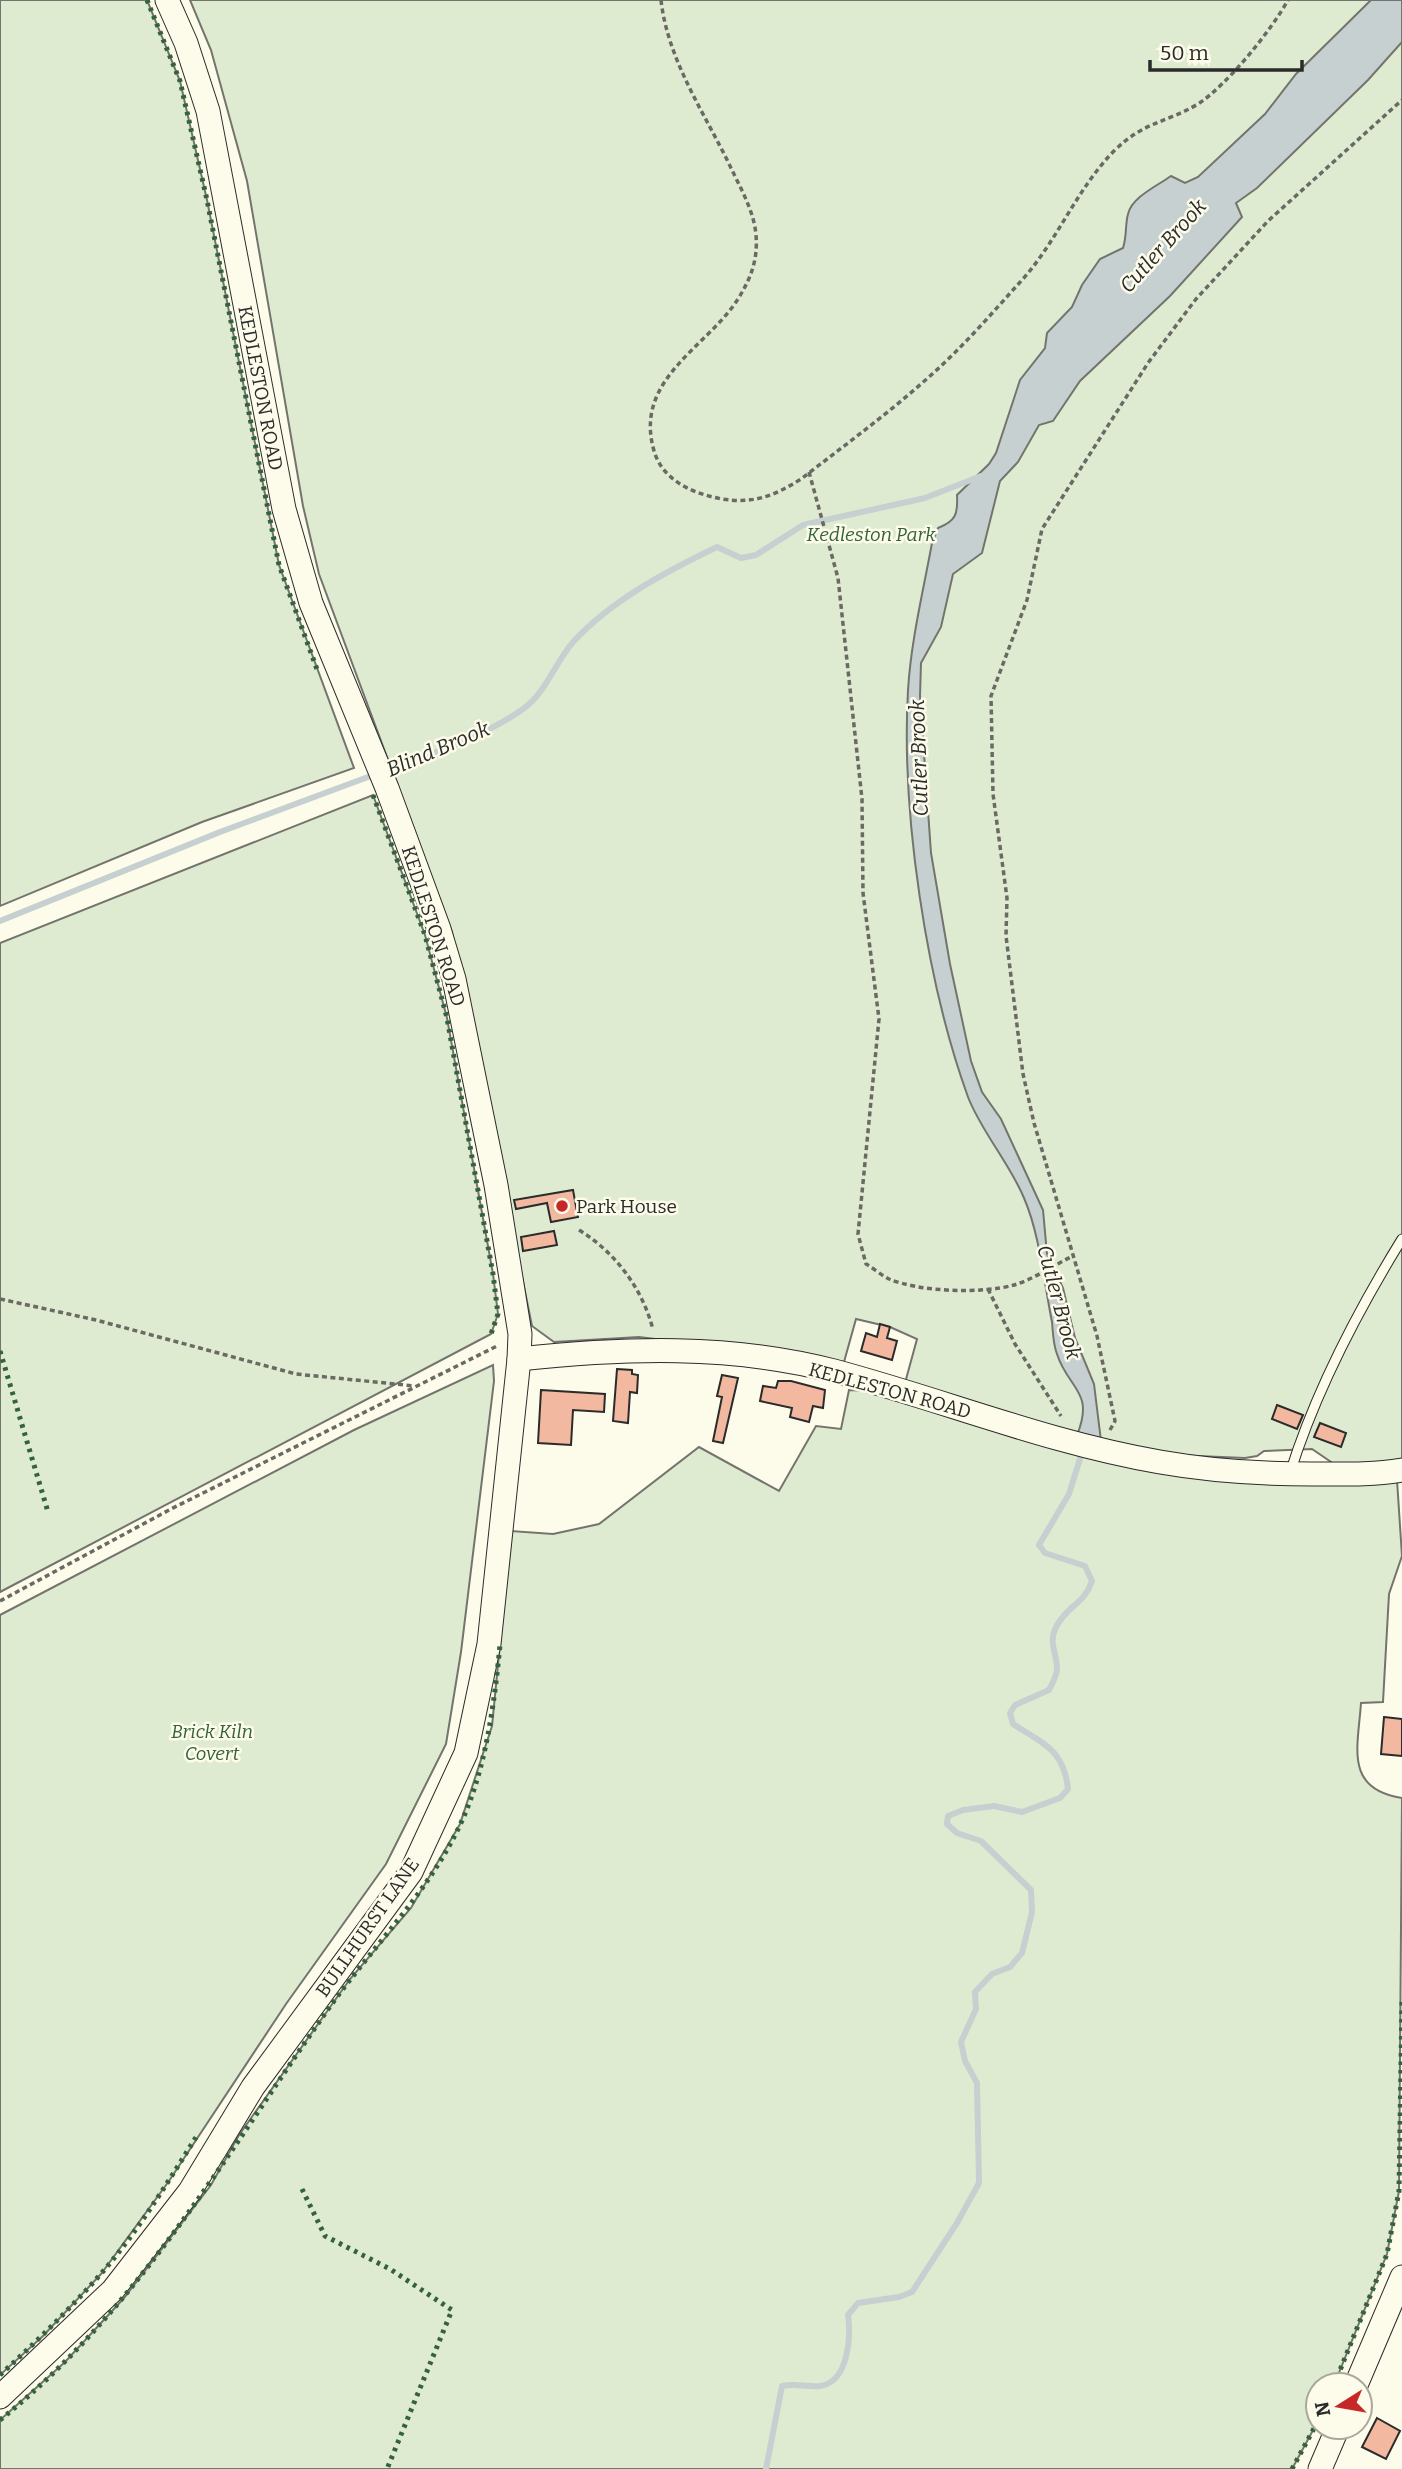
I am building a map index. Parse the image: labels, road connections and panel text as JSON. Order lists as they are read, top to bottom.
{
  "streets": {
    "street": ["KEDLESTON ROAD", "BULLHURST LANE"]
  },
  "crossings": [
    ["KEDLESTON ROAD", "BULLHURST LANE"]
  ],
  "water": ["Cutler Brook", "Blind Brook"],
  "parks": ["Kedleston Park", "Brick Kiln Covert"],
  "places": ["Park House"],
  "scale_bar": "50 m",
  "north": "left"
}
